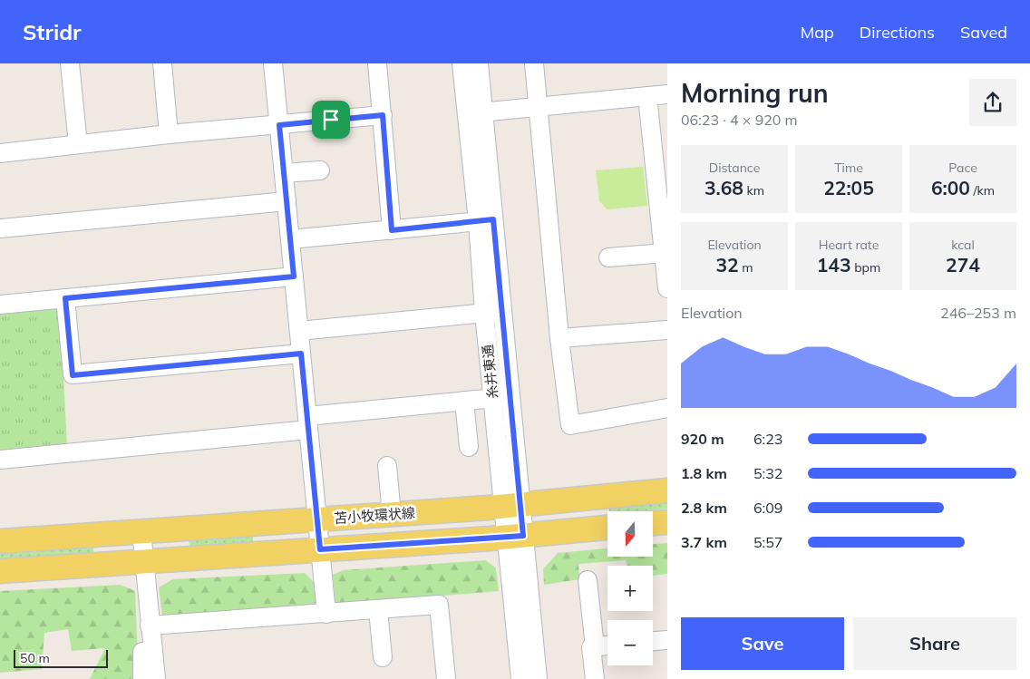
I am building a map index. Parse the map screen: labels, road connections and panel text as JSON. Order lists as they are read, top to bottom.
{
  "streets": {
    "main road": ["苫小牧環状線"],
    "street": ["糸井東通"]
  },
  "crossings": [
    ["糸井東通", "苫小牧環状線"]
  ],
  "scale_bar": "50 m",
  "north": "bottom",
  "page": {
    "header": "Stridr",
    "nav": ["Map", "Directions", "Saved"],
    "heading": ["Morning run", "06:23 · 4 × 920 m"],
    "stats": [
      ["Distance", "3.68 km"],
      ["Time", "22:05"],
      ["Pace", "6:00 /km"],
      ["Elevation", "32 m"],
      ["Heart rate", "143 bpm"],
      ["kcal", "274"]
    ],
    "chart": ["Elevation", "246–253 m"],
    "list": [
      {
        "name": "920 m",
        "note": "6:23"
      },
      {
        "name": "1.8 km",
        "note": "5:32"
      },
      {
        "name": "2.8 km",
        "note": "6:09"
      },
      {
        "name": "3.7 km",
        "note": "5:57"
      }
    ],
    "map_buttons": ["+", "−"],
    "buttons": ["Save", "Share"],
    "scale": "50 m"
  }
}
